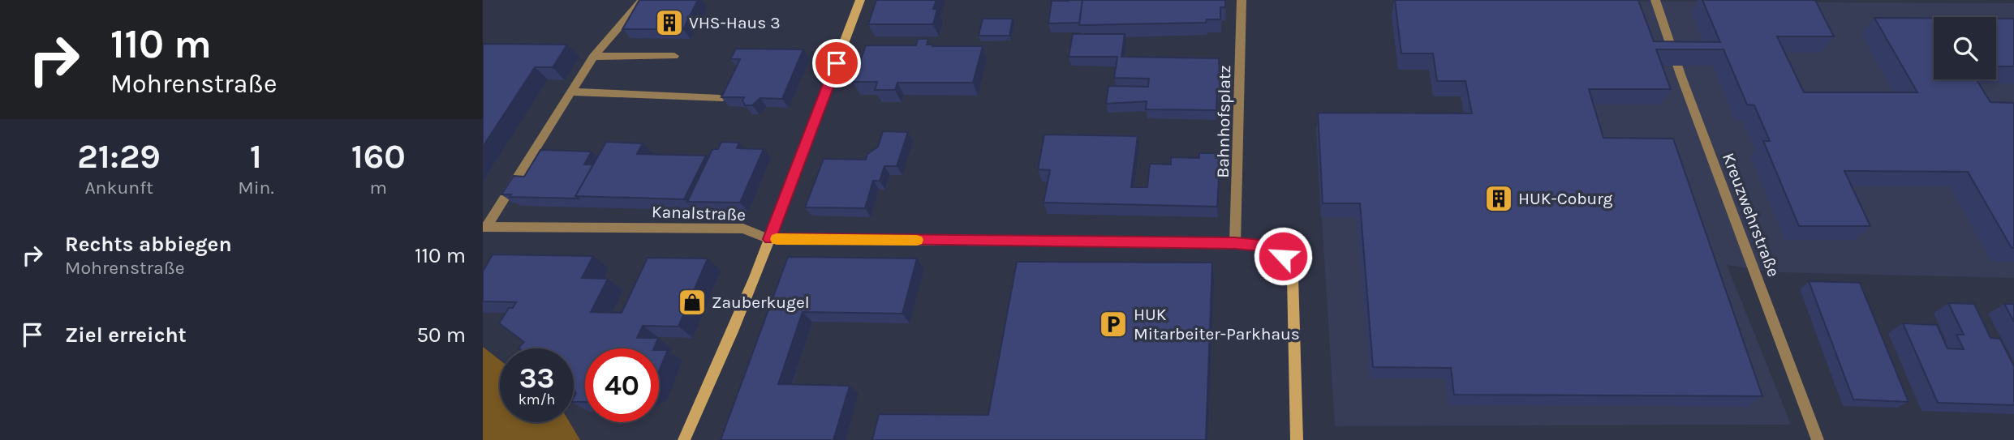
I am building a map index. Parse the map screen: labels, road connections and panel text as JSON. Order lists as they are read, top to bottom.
{
  "streets": {
    "street": ["Bahnhofsplatz", "Kanalstraße", "Kreuzwehrstraße"]
  },
  "crossings": [
    ["Bahnhofsplatz", "Kanalstraße"]
  ],
  "places": {
    "building": ["VHS-Haus 3", "HUK-Coburg"],
    "shop": ["Zauberkugel"],
    "parking": ["HUK Mitarbeiter-Parkhaus"]
  },
  "page": {
    "turn": ["110 m", "Mohrenstraße"],
    "eta": [
      "21:29",
      "Ankunft",
      "1",
      "Min.",
      "160",
      "m"
    ],
    "list": [
      {
        "name": "Rechts abbiegen",
        "note": "Mohrenstraße",
        "value": "110 m"
      },
      {
        "name": "Ziel erreicht",
        "value": "50 m"
      }
    ],
    "speed": "33 km/h",
    "limit": "40"
  }
}
